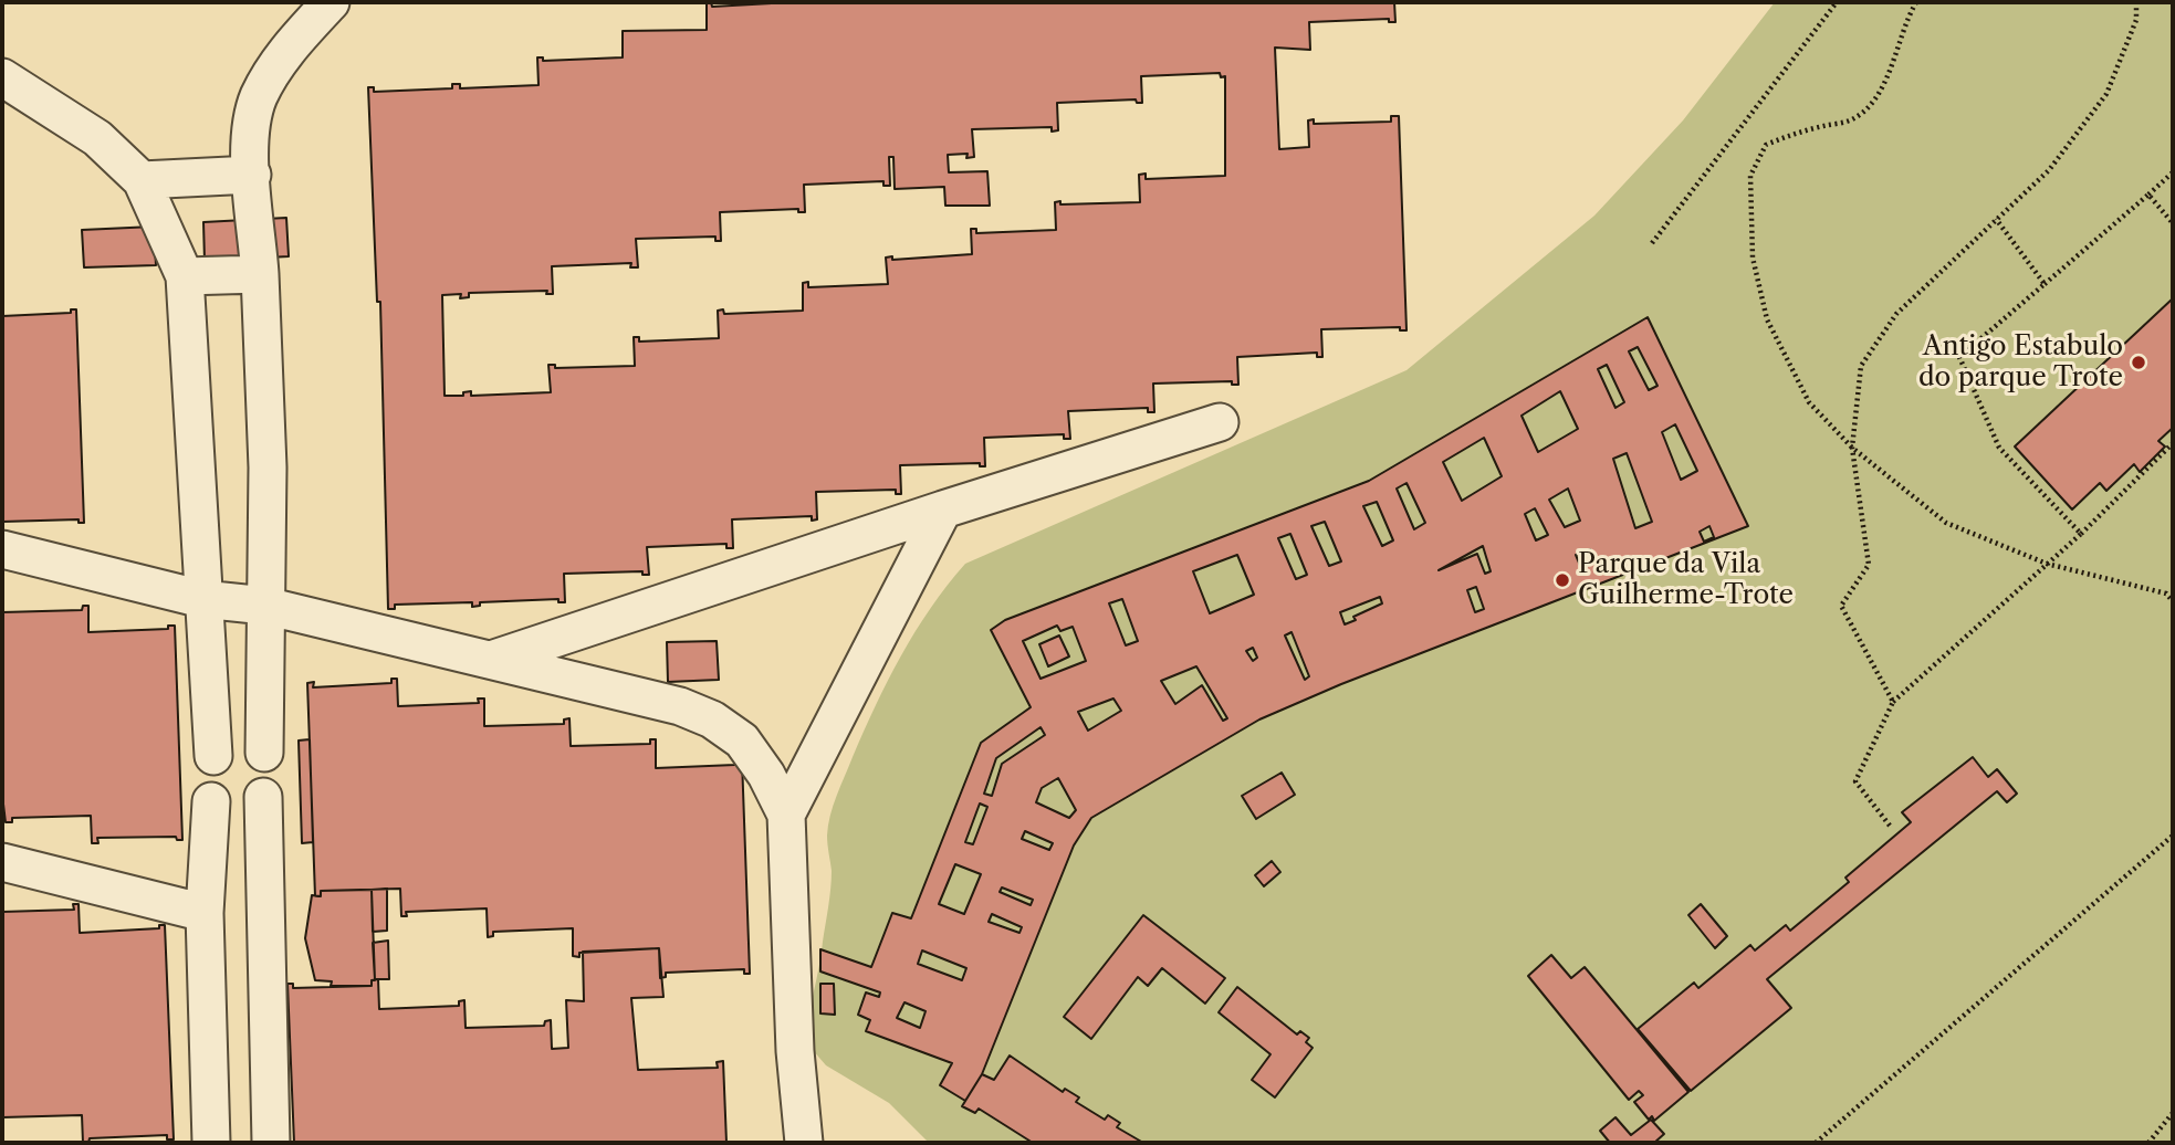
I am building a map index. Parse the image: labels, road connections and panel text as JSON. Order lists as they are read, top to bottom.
{
  "places": ["Antigo Estabulo do parque Trote", "Parque da Vila Guilherme-Trote"]
}
